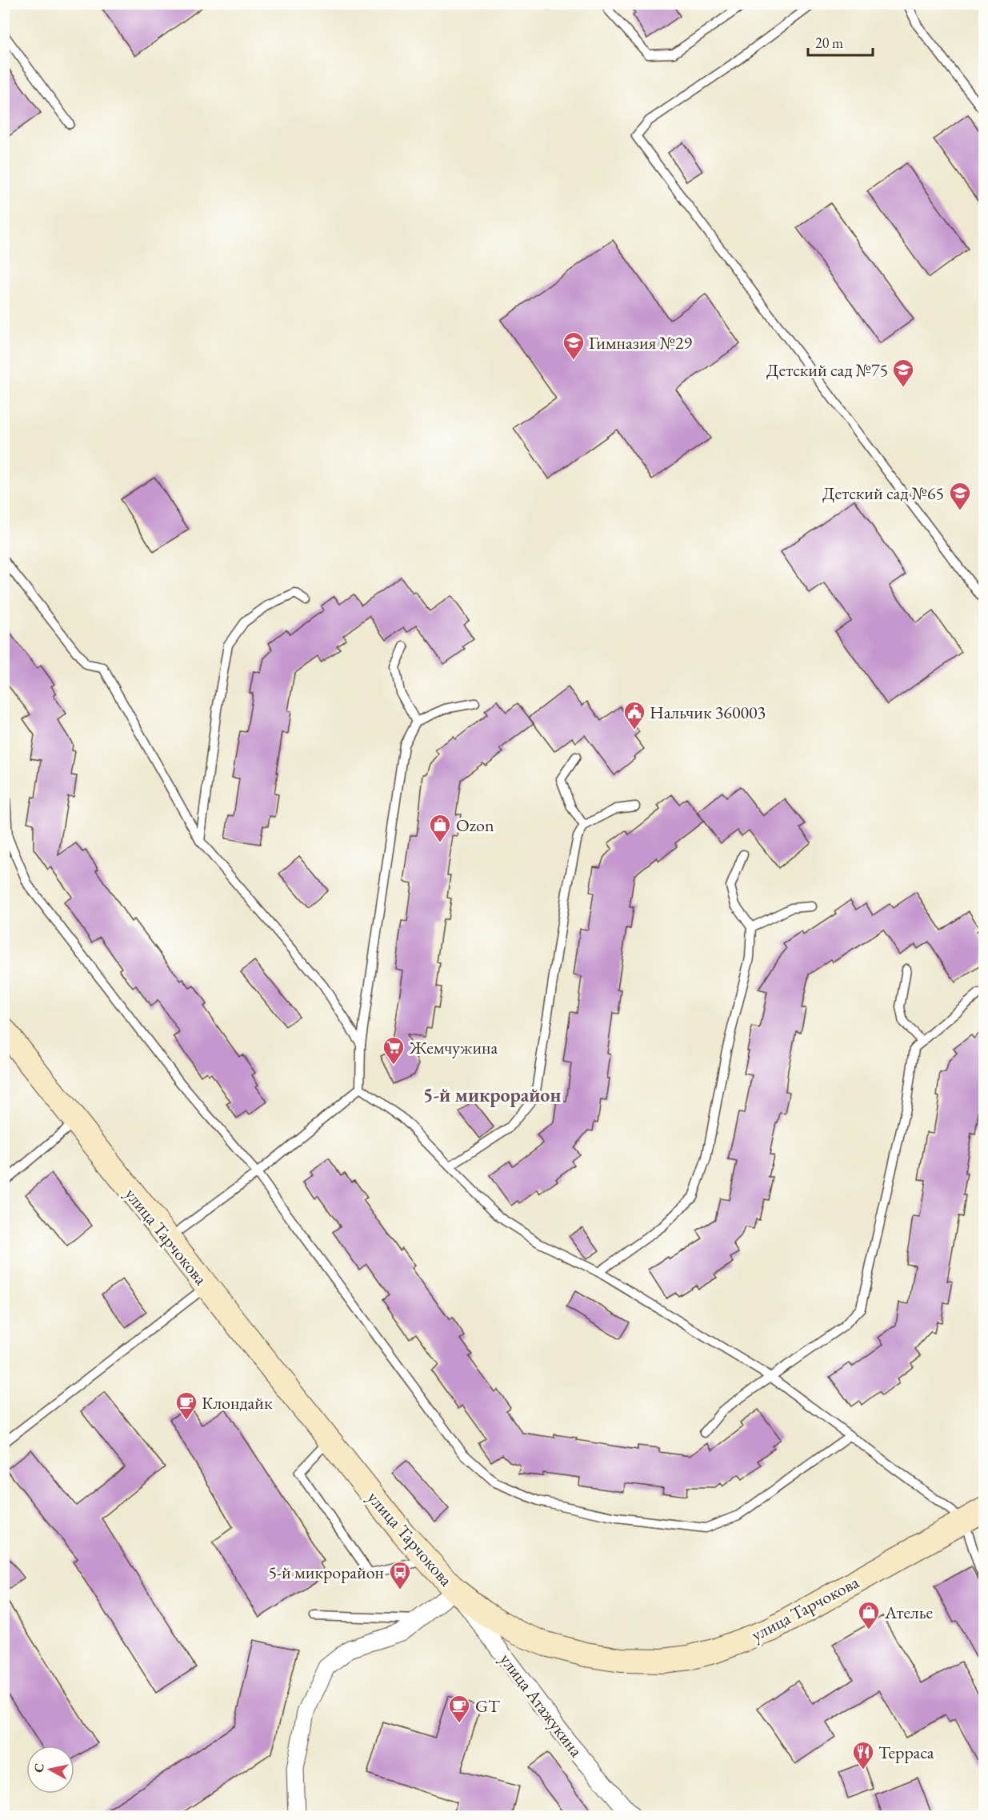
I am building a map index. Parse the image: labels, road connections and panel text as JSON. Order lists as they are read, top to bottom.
{
  "streets": {
    "main road": ["улица Тарчокова"],
    "street": ["улица Атажукина"]
  },
  "crossings": [
    ["улица Тарчокова", "улица Атажукина"]
  ],
  "districts": ["5-й микрорайон"],
  "places": {
    "school or university": ["Гимназия №29", "Детский сад №75", "Детский сад №65"],
    "public building": ["Нальчик 360003"],
    "shop": ["Ozon", "Ателье"],
    "supermarket": ["Жемчужина"],
    "cafe": ["Клондайк", "GT"],
    "bus stop": ["5-й микрорайон"],
    "restaurant": ["Терраса"]
  },
  "scale_bar": "20 m",
  "north": "left"
}
